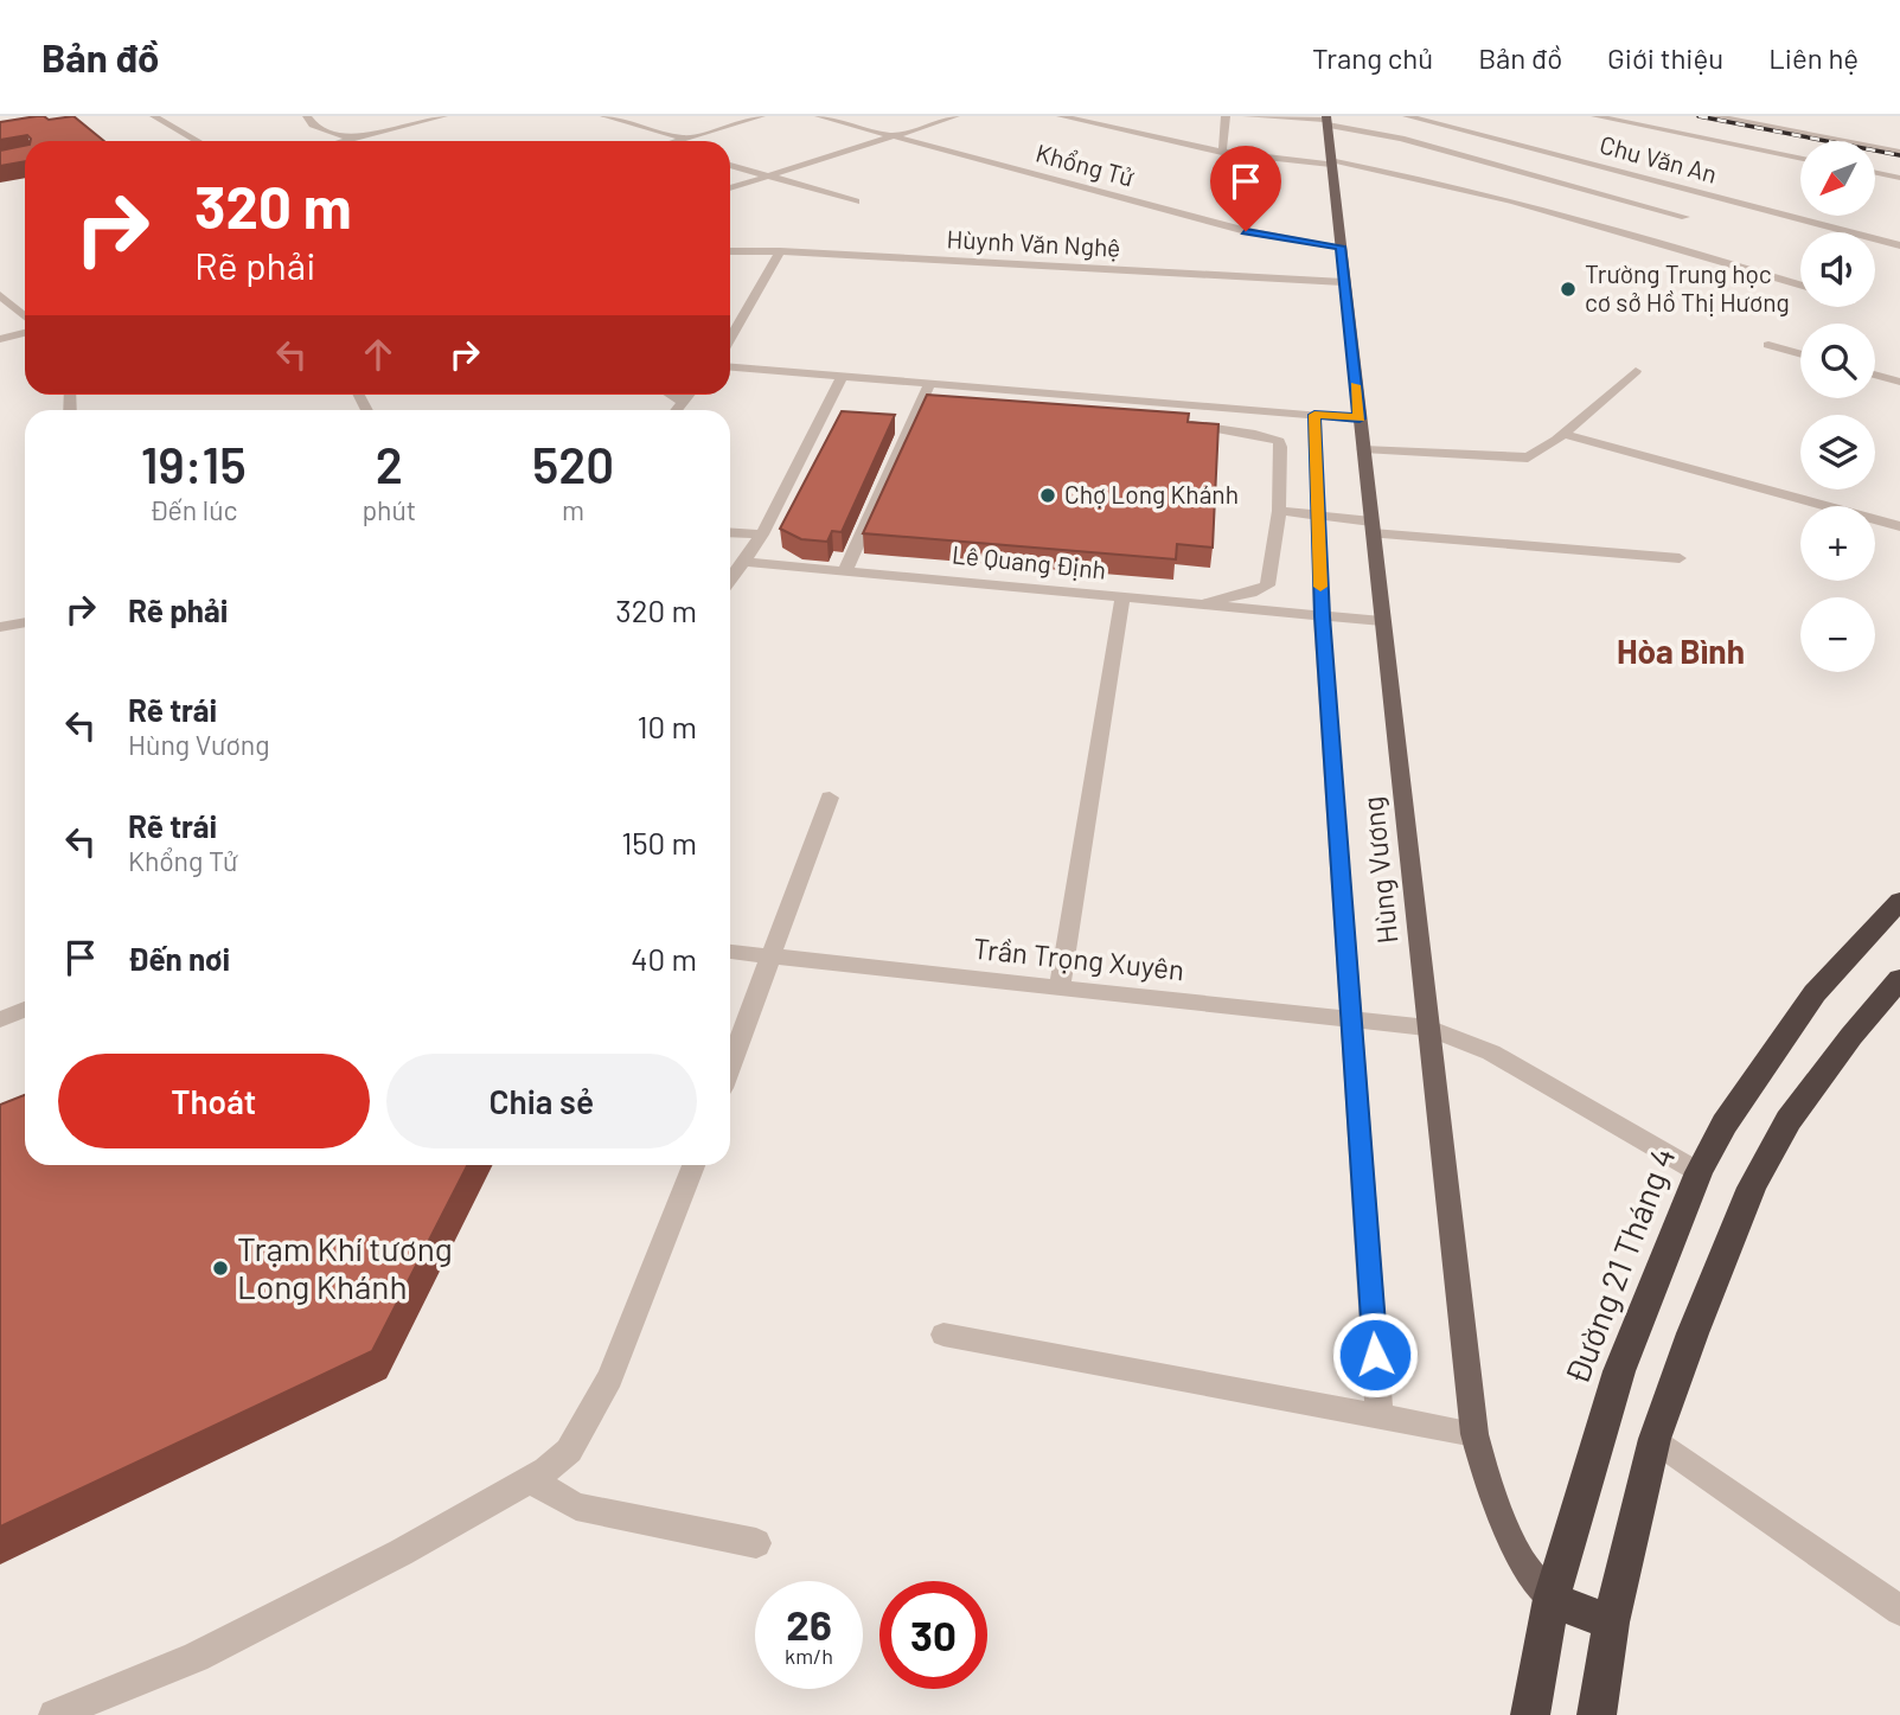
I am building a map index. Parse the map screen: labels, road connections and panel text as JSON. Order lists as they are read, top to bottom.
{
  "streets": {
    "highway": ["Đường 21 Tháng 4"],
    "main road": ["Hùng Vương"],
    "street": [
      "Chu Văn An",
      "Khổng Tử",
      "Hùynh Văn Nghệ",
      "Lê Quang Định",
      "Trần Trọng Xuyên"
    ]
  },
  "crossings": [
    ["Khổng Tử", "Hùng Vương"],
    ["Hùynh Văn Nghệ", "Hùng Vương"],
    ["Lê Quang Định", "Hùng Vương"],
    ["Hùng Vương", "Trần Trọng Xuyên"],
    ["Hùng Vương", "Đường 21 Tháng 4"],
    ["Trần Trọng Xuyên", "Đường 21 Tháng 4"]
  ],
  "districts": ["Hòa Bình"],
  "places": ["Trường Trung học cơ sở Hồ Thị Hương", "Chợ Long Khánh", "Trạm Khí tương Long Khánh"],
  "north": "bottom left",
  "page": {
    "header": "Bản đồ",
    "nav": [
      "Trang chủ",
      "Bản đồ",
      "Giới thiệu",
      "Liên hệ"
    ],
    "map_buttons": ["+", "−"],
    "turn": ["320 m", "Rẽ phải"],
    "eta": [
      "19:15",
      "Đến lúc",
      "2",
      "phút",
      "520",
      "m"
    ],
    "list": [
      {
        "name": "Rẽ phải",
        "value": "320 m"
      },
      {
        "name": "Rẽ trái",
        "note": "Hùng Vương",
        "value": "10 m"
      },
      {
        "name": "Rẽ trái",
        "note": "Khổng Tử",
        "value": "150 m"
      },
      {
        "name": "Đến nơi",
        "value": "40 m"
      }
    ],
    "buttons": ["Thoát", "Chia sẻ"],
    "speed": "26 km/h",
    "limit": "30"
  }
}
